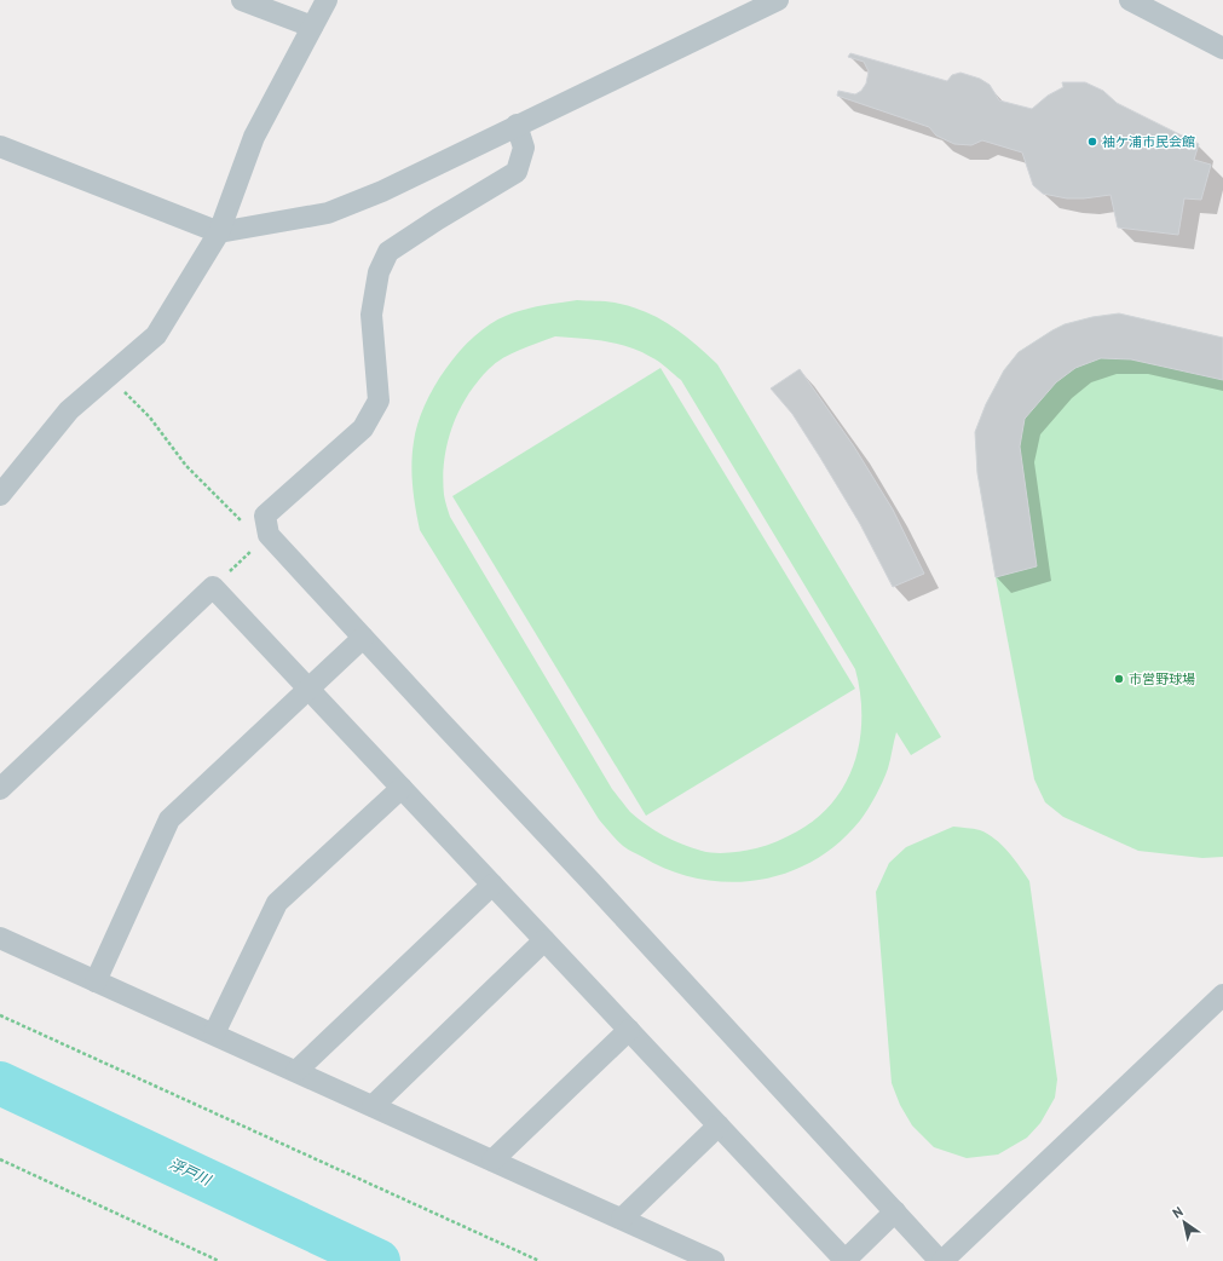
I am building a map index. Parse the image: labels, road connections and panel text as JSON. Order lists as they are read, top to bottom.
{
  "water": ["浮戸川"],
  "places": ["袖ケ浦市民会館", "市営野球場"],
  "north": "top left"
}
